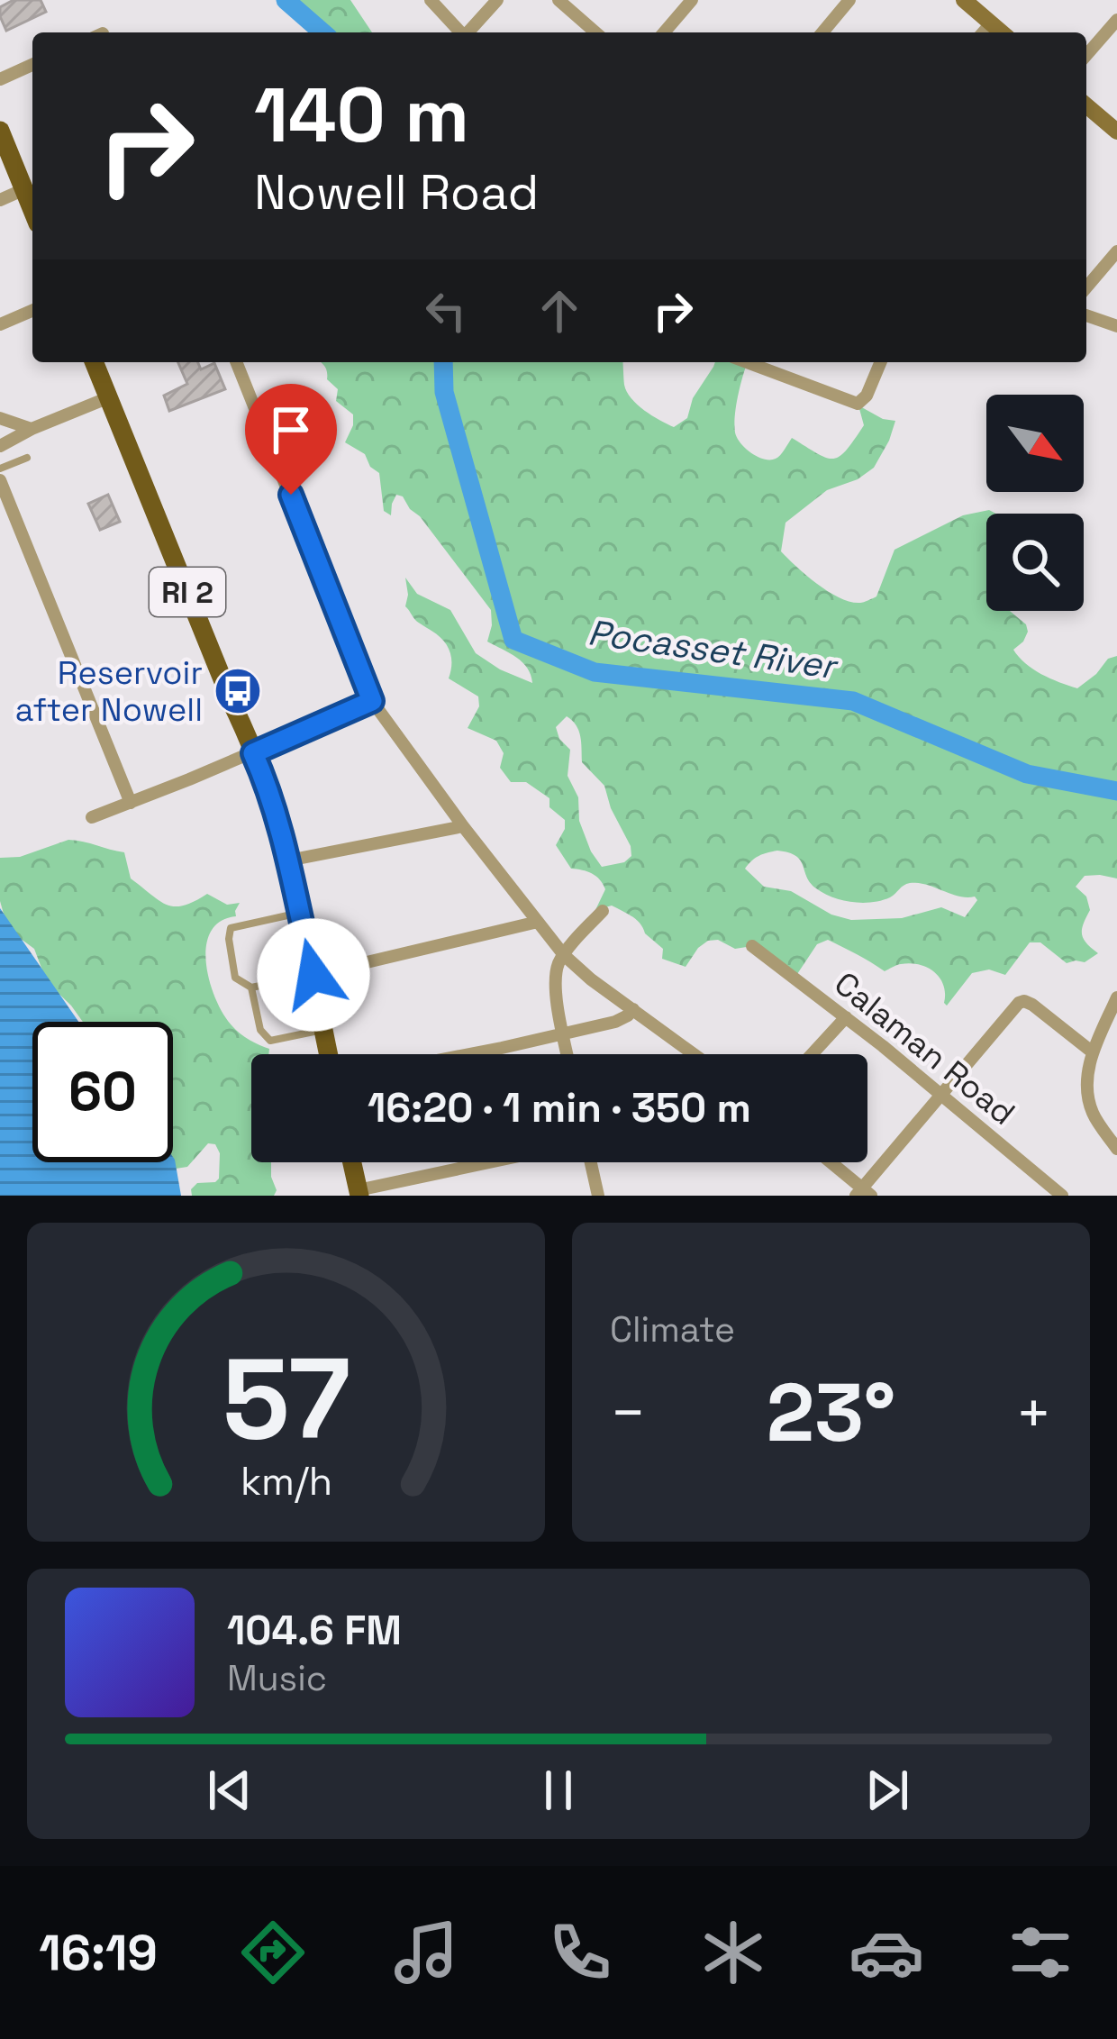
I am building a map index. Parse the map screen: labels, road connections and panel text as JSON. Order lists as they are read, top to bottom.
{
  "streets": {
    "main road": ["RI 2"],
    "street": ["Calaman Road"]
  },
  "water": ["Pocasset River"],
  "places": {
    "bus stop": ["Reservoir after Nowell"]
  },
  "north": "bottom right",
  "page": {
    "turn": ["140 m", "Nowell Road"],
    "limit": "60",
    "trip": "16:20 · 1 min · 350 m",
    "tile": "Climate",
    "heat": ["−", "23°", "+"],
    "song": ["104.6 FM", "Music"],
    "tabs": "16:19",
    "gauge": ["57", "km/h"]
  }
}
